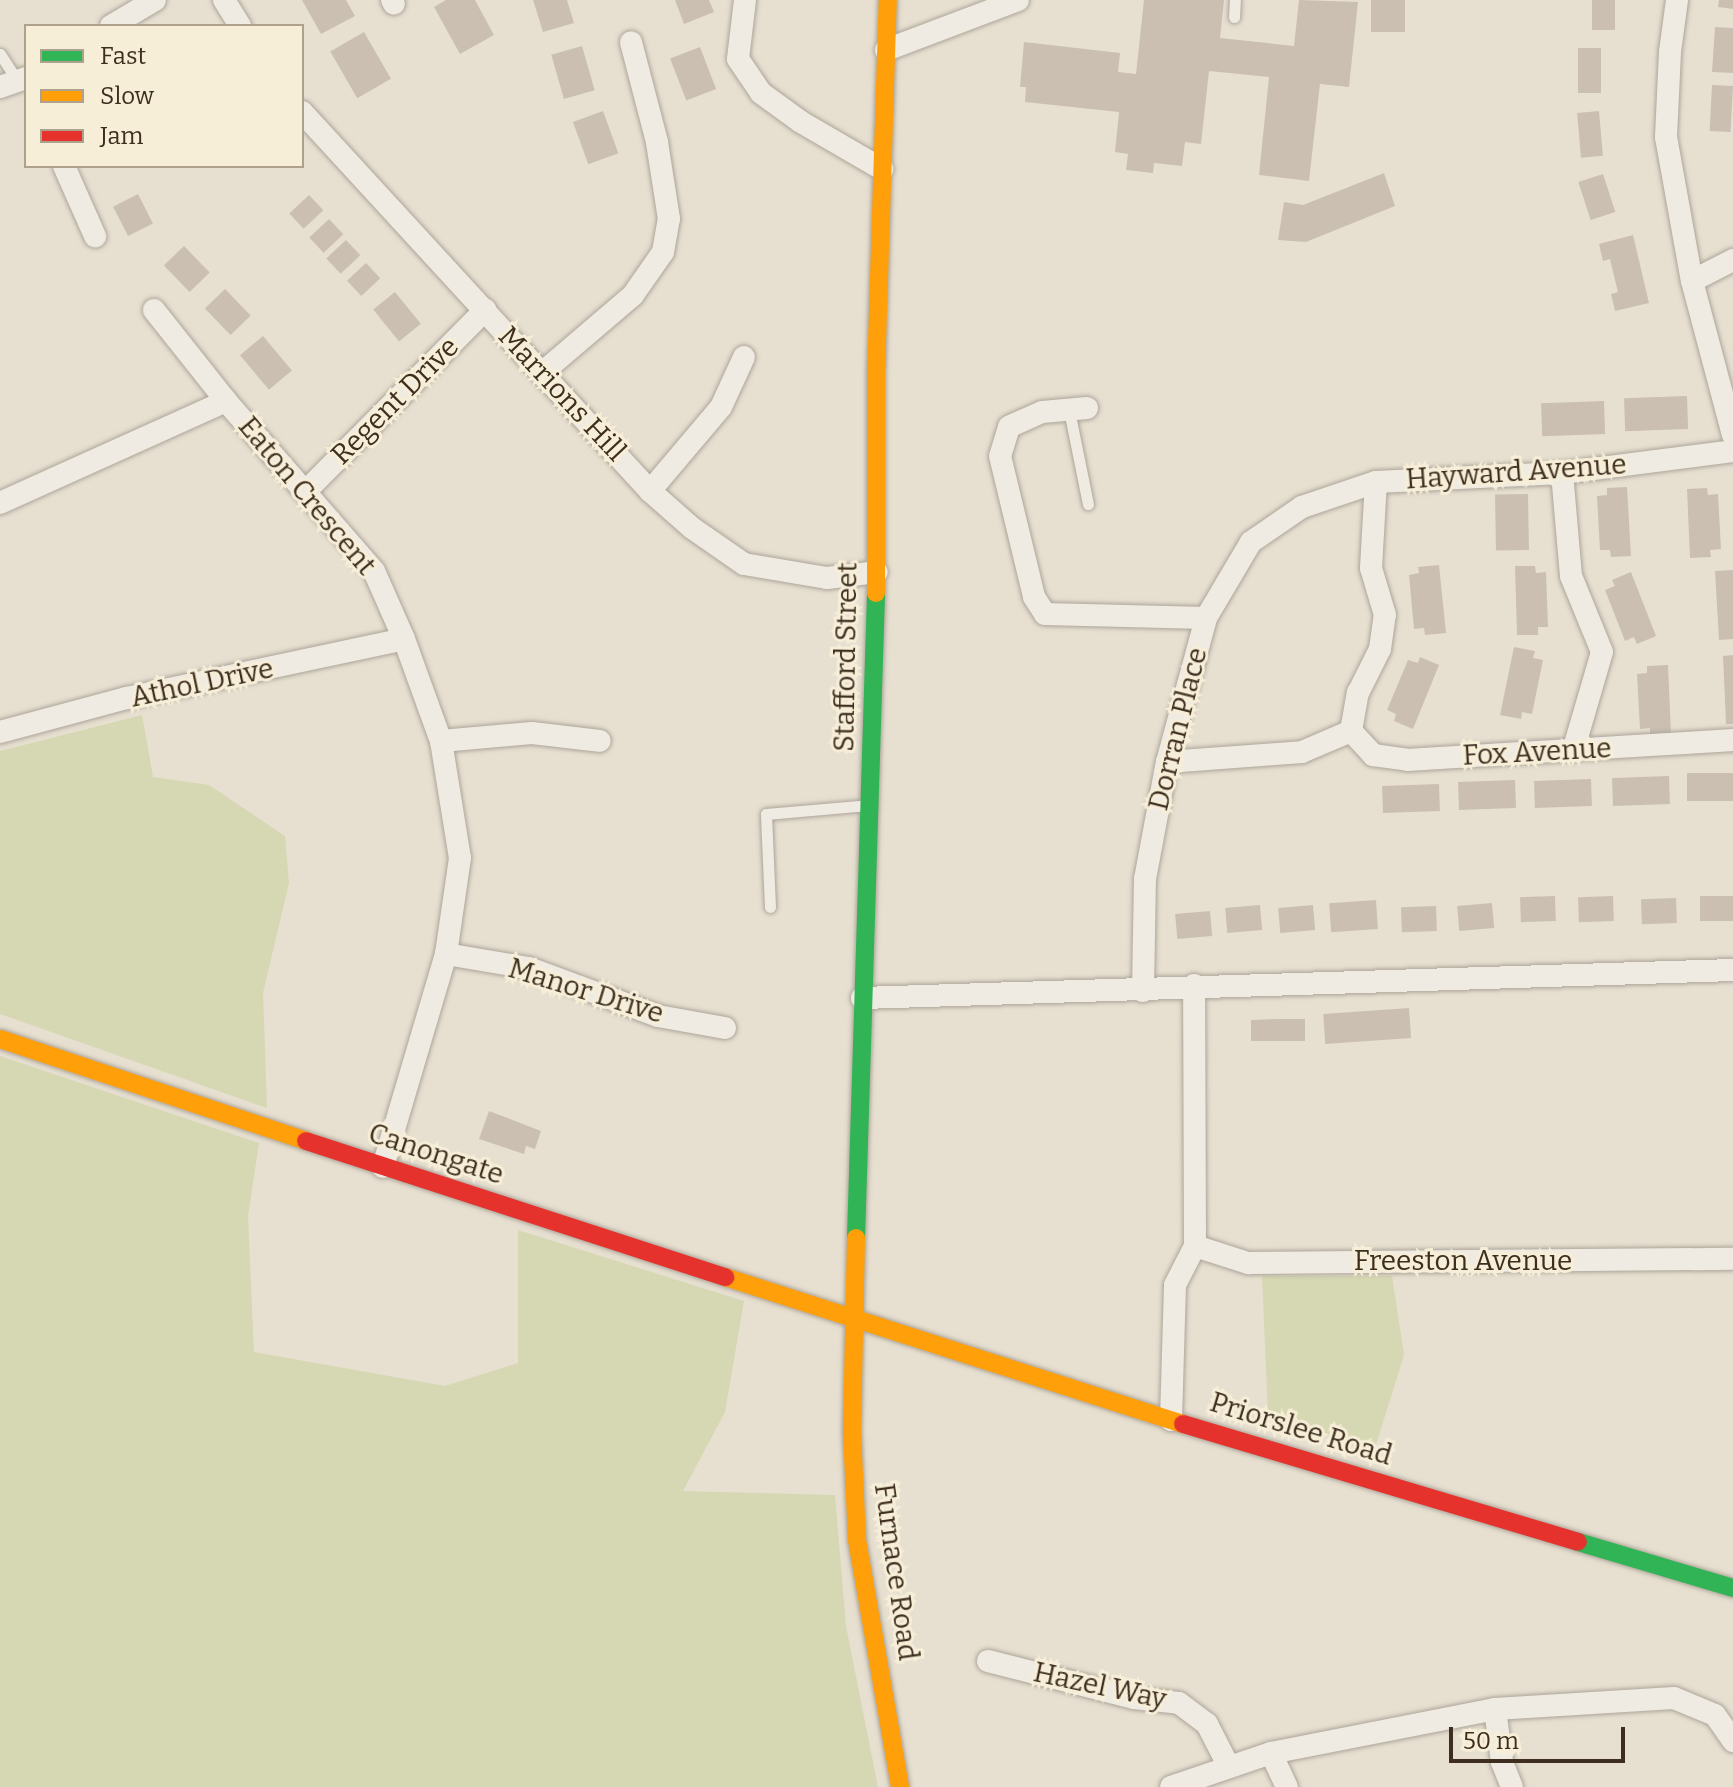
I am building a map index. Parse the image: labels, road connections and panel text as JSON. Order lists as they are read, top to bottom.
{
  "streets": {
    "street": [
      "Marrions Hill",
      "Regent Drive",
      "Hayward Avenue",
      "Eaton Crescent",
      "Stafford Street",
      "Athol Drive",
      "Dorran Place",
      "Fox Avenue",
      "Manor Drive",
      "Canongate",
      "Freeston Avenue",
      "Priorslee Road",
      "Furnace Road",
      "Hazel Way"
    ]
  },
  "crossings": [
    ["Marrions Hill", "Regent Drive"],
    ["Marrions Hill", "Stafford Street"],
    ["Regent Drive", "Eaton Crescent"],
    ["Hayward Avenue", "Dorran Place"],
    ["Eaton Crescent", "Athol Drive"],
    ["Eaton Crescent", "Manor Drive"],
    ["Eaton Crescent", "Canongate"],
    ["Stafford Street", "Canongate"],
    ["Stafford Street", "Priorslee Road"],
    ["Stafford Street", "Furnace Road"],
    ["Canongate", "Priorslee Road"],
    ["Canongate", "Furnace Road"],
    ["Priorslee Road", "Furnace Road"]
  ],
  "legend": ["Fast", "Slow", "Jam"],
  "scale_bar": "50 m"
}
